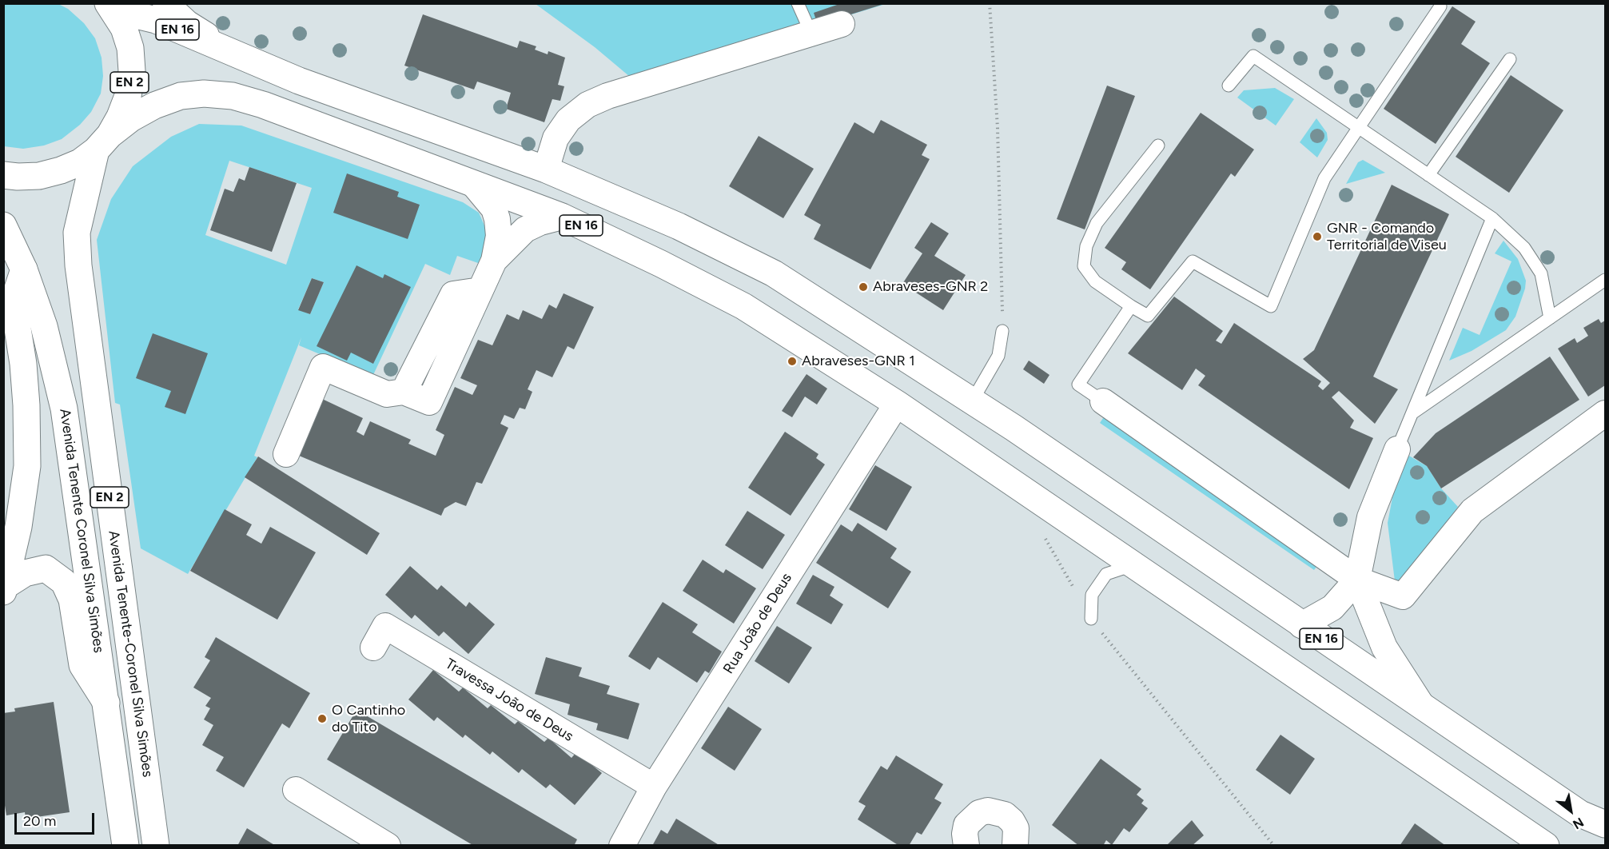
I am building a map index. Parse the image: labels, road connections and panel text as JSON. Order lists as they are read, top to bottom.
{
  "streets": {
    "main road": [
      "EN 16",
      "EN 2",
      "Avenida Tenente Coronel Silva Simões",
      "Avenida Tenente-Coronel Silva Simões"
    ],
    "street": ["Rua João de Deus", "Travessa João de Deus"]
  },
  "crossings": [
    ["EN 16", "EN 2"],
    ["EN 16", "Rua João de Deus"],
    ["EN 16", "Avenida Tenente-Coronel Silva Simões"],
    ["EN 2", "Avenida Tenente-Coronel Silva Simões"],
    ["Rua João de Deus", "Travessa João de Deus"]
  ],
  "places": [
    "GNR - Comando Territorial de Viseu",
    "Abraveses-GNR 2",
    "Abraveses-GNR 1",
    "O Cantinho do Tito"
  ],
  "scale_bar": "20 m",
  "north": "bottom right"
}
